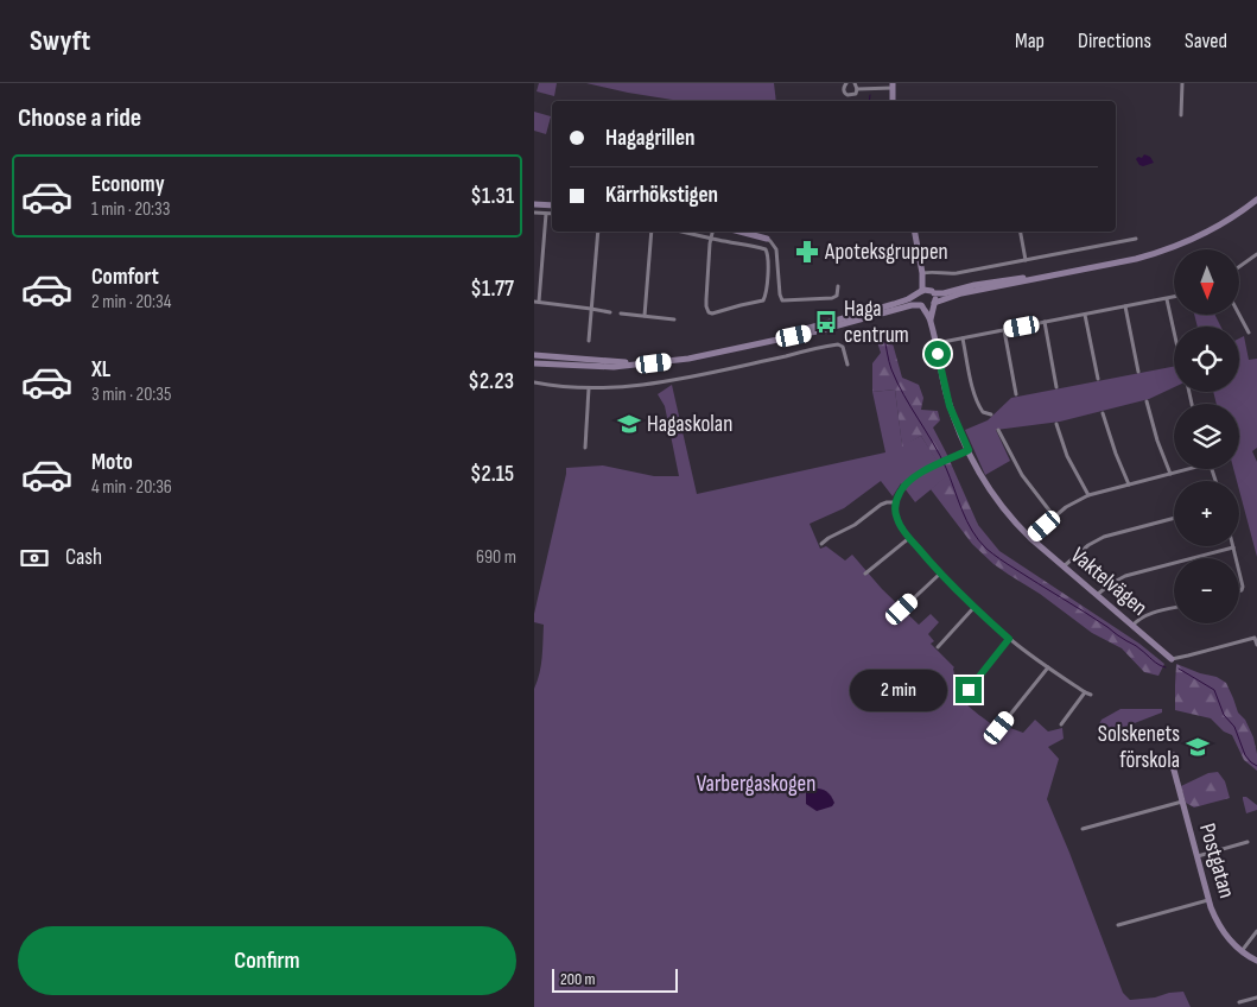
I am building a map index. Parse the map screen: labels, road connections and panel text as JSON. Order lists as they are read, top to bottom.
{
  "streets": {
    "main road": ["Vaktelvägen", "Postgatan"]
  },
  "parks": ["Varbergaskogen"],
  "places": {
    "pharmacy": ["Apoteksgruppen"],
    "bus stop": ["Haga centrum"],
    "school or university": ["Hagaskolan", "Solskenets förskola"]
  },
  "scale_bar": "200 m",
  "north": "bottom",
  "page": {
    "header": "Swyft",
    "nav": ["Map", "Directions", "Saved"],
    "heading": "Choose a ride",
    "banner": ["Hagagrillen", "Kärrhökstigen"],
    "list": [
      {
        "name": "Economy",
        "note": "1 min · 20:33",
        "value": "$1.31"
      },
      {
        "name": "Comfort",
        "note": "2 min · 20:34",
        "value": "$1.77"
      },
      {
        "name": "XL",
        "note": "3 min · 20:35",
        "value": "$2.23"
      },
      {
        "name": "Moto",
        "note": "4 min · 20:36",
        "value": "$2.15"
      }
    ],
    "map_buttons": ["+", "−"],
    "pay": ["Cash", "690 m"],
    "bubble": "2 min",
    "buttons": "Confirm",
    "scale": "200 m"
  }
}
